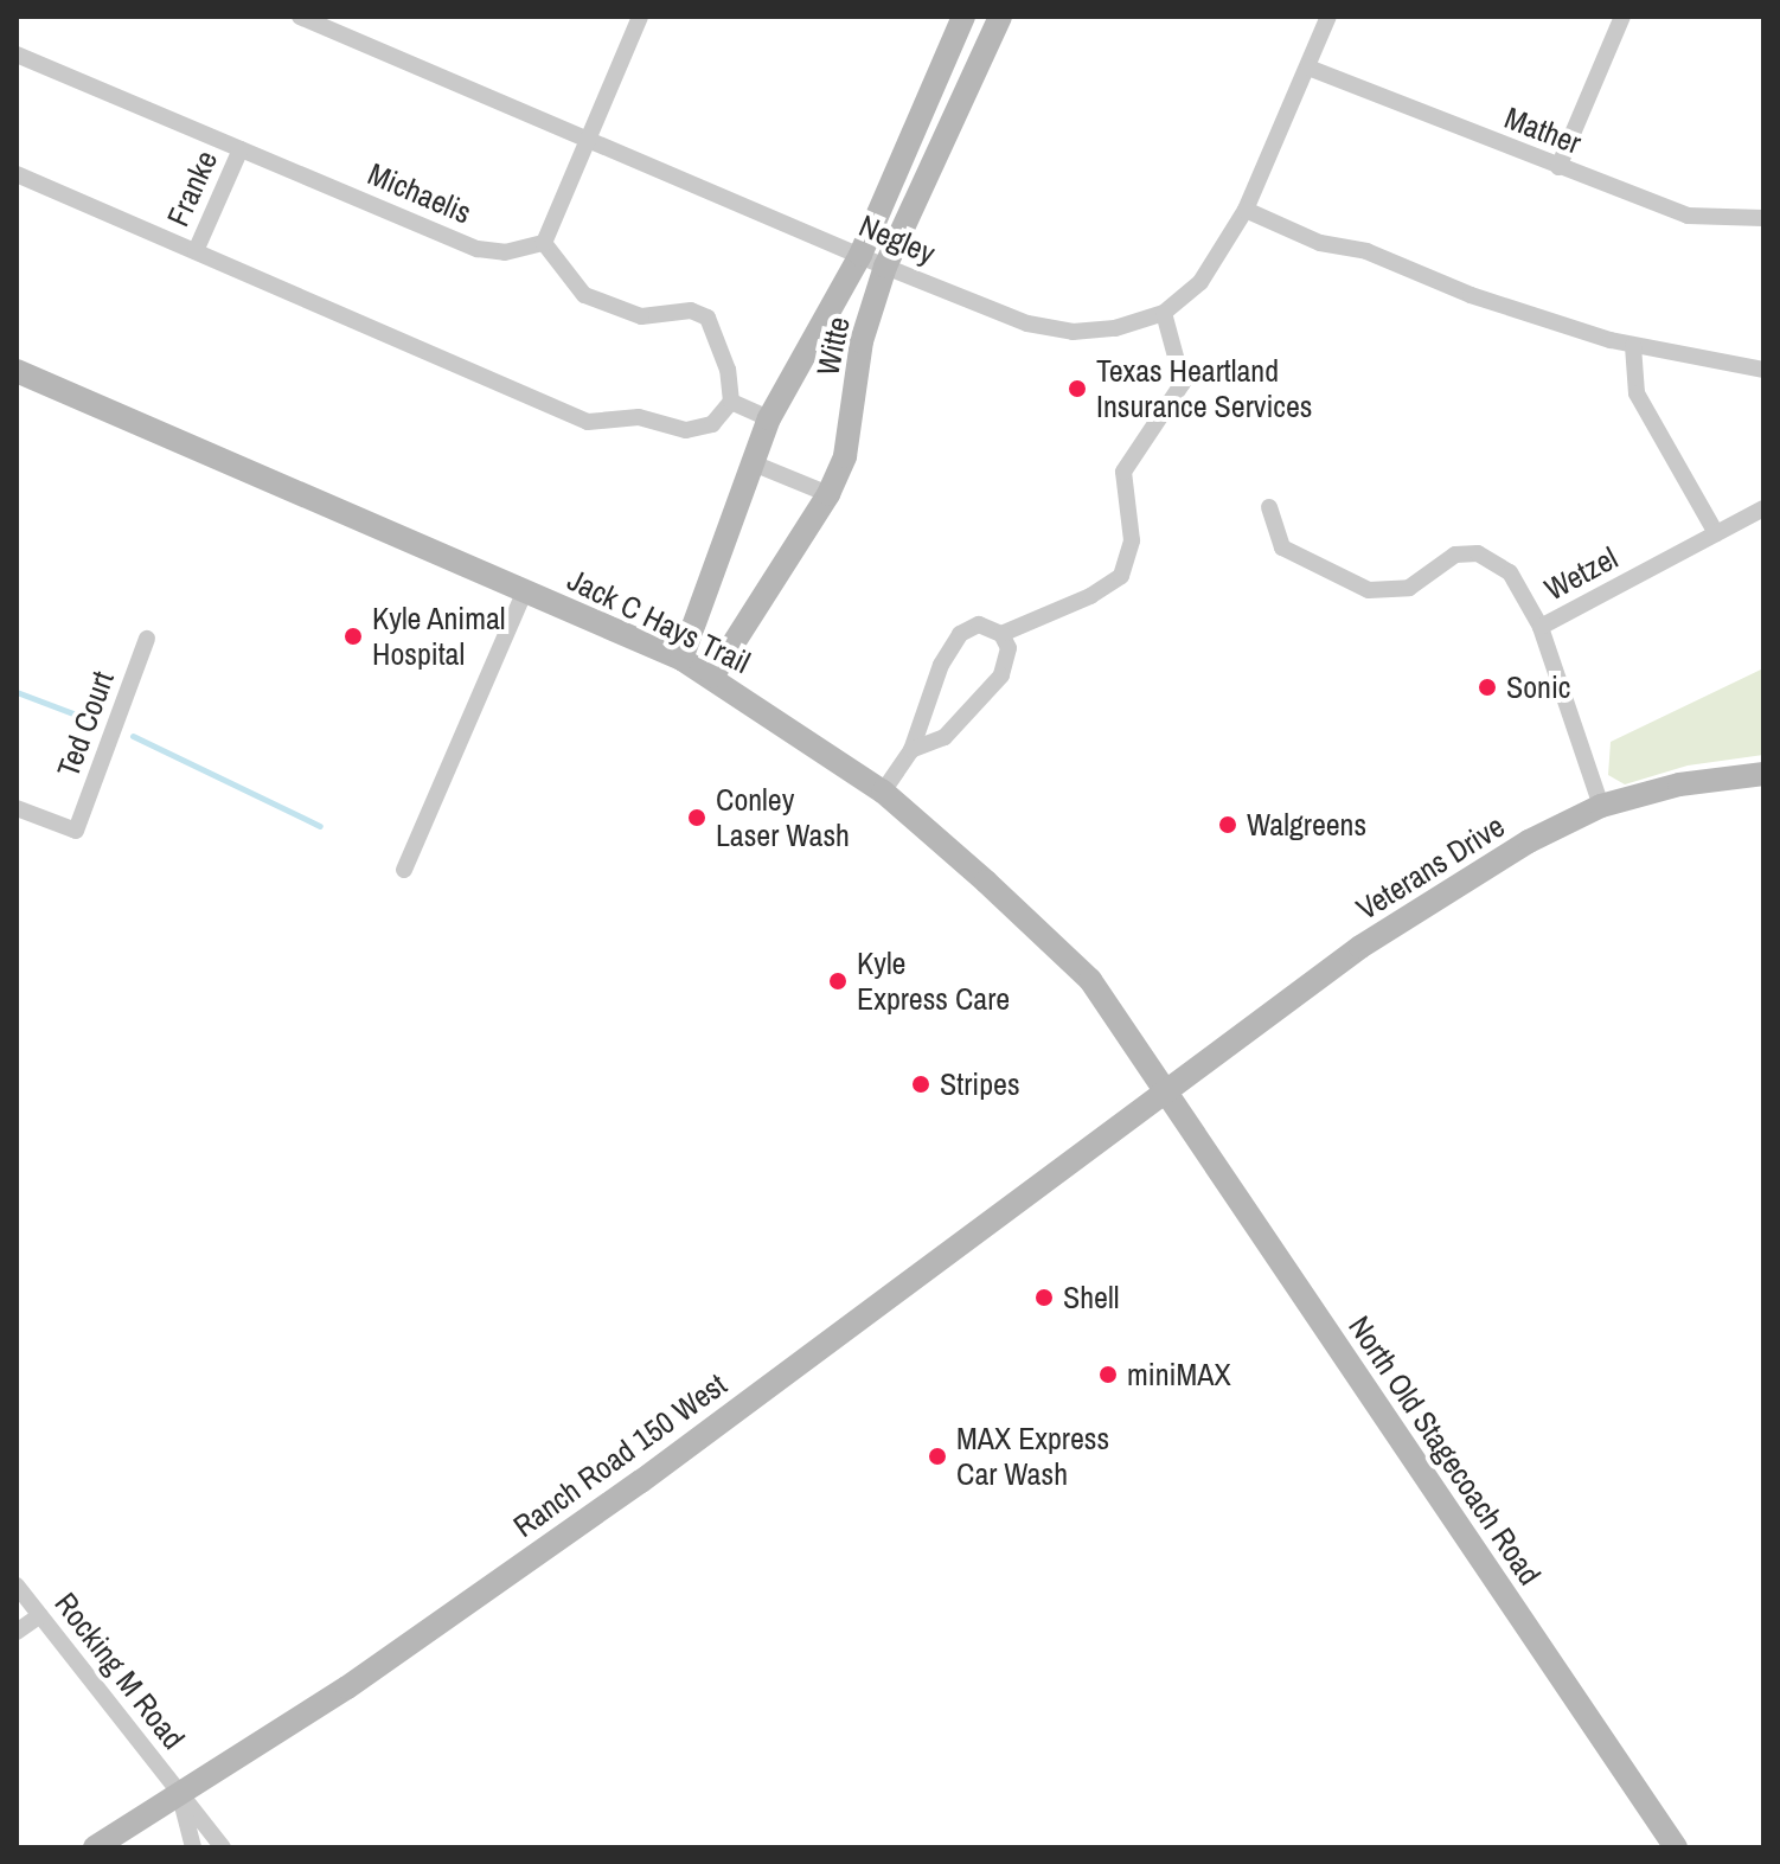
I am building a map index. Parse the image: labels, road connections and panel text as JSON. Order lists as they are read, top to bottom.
{
  "streets": {
    "main road": [
      "Witte",
      "Jack C Hays Trail",
      "Veterans Drive",
      "North Old Stagecoach Road",
      "Ranch Road 150 West"
    ],
    "street": [
      "Mather",
      "Franke",
      "Michaelis",
      "Negley",
      "Wetzel",
      "Ted Court",
      "Rocking M Road"
    ]
  },
  "crossings": [
    ["Mather", "Negley"],
    ["Franke", "Michaelis"],
    ["Negley", "Witte"],
    ["Witte", "Jack C Hays Trail"],
    ["Wetzel", "Veterans Drive"],
    ["Jack C Hays Trail", "Veterans Drive"],
    ["Jack C Hays Trail", "North Old Stagecoach Road"],
    ["Jack C Hays Trail", "Ranch Road 150 West"],
    ["Veterans Drive", "North Old Stagecoach Road"],
    ["Veterans Drive", "Ranch Road 150 West"],
    ["North Old Stagecoach Road", "Ranch Road 150 West"],
    ["Ranch Road 150 West", "Rocking M Road"]
  ],
  "places": [
    "Texas Heartland Insurance Services",
    "Kyle Animal Hospital",
    "Sonic",
    "Conley Laser Wash",
    "Walgreens",
    "Kyle Express Care",
    "Stripes",
    "Shell",
    "miniMAX",
    "MAX Express Car Wash"
  ]
}
